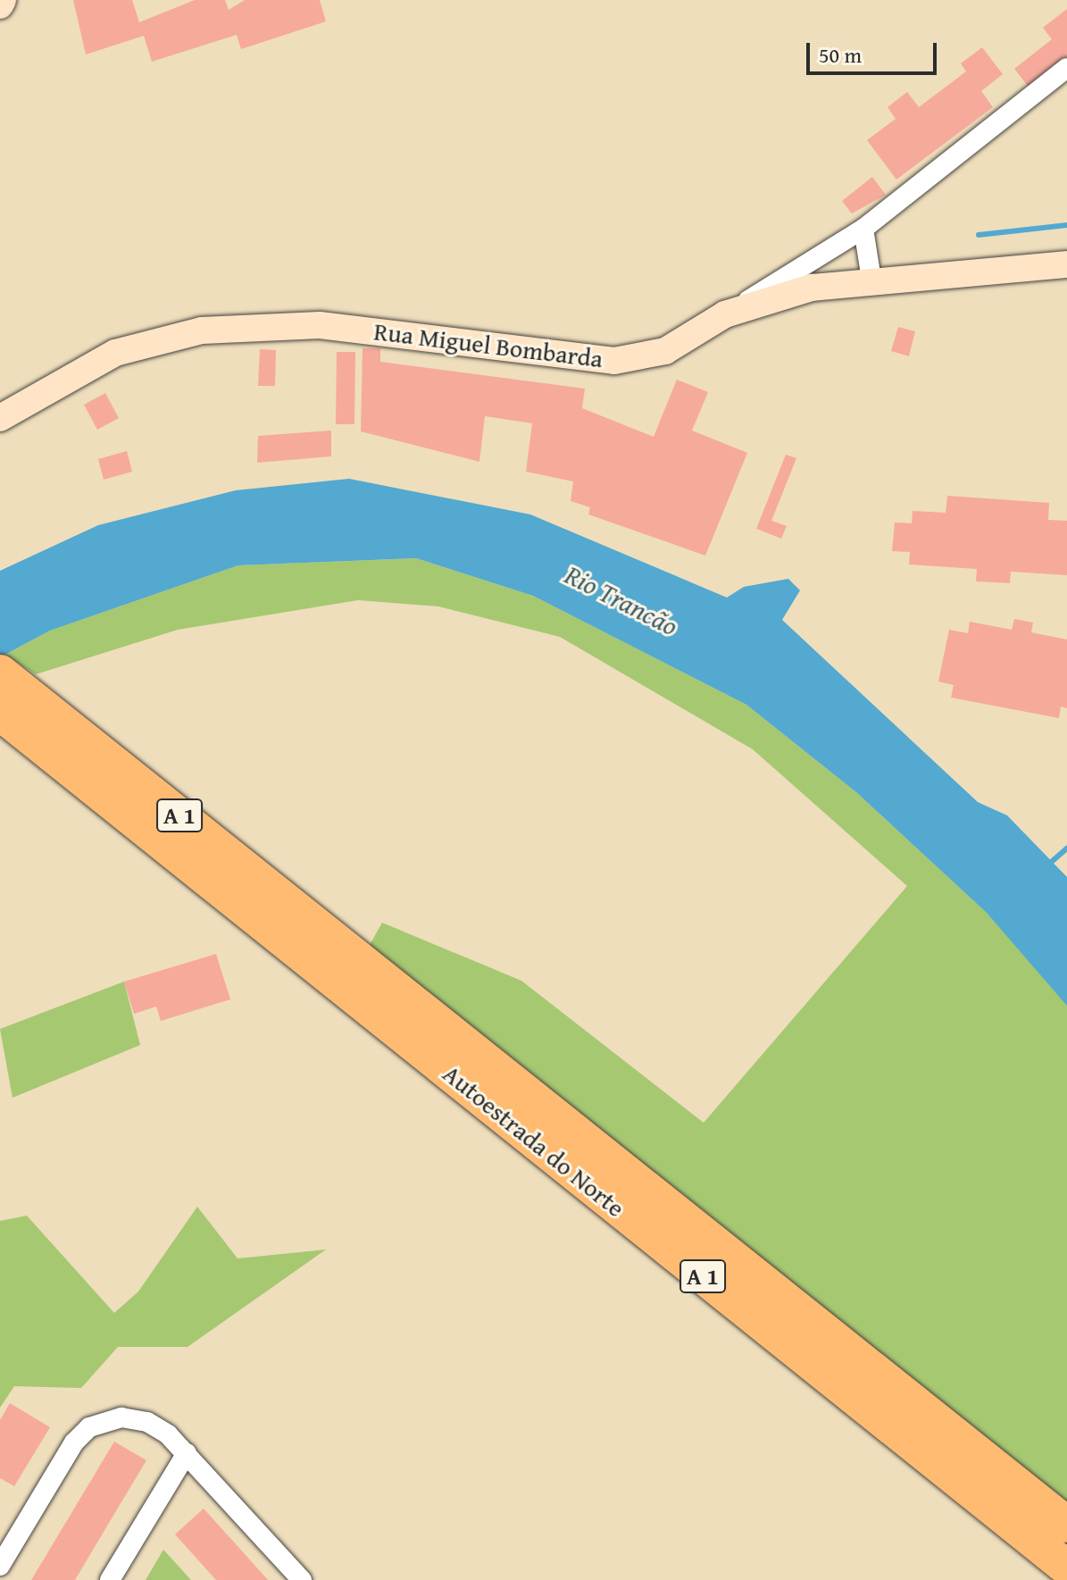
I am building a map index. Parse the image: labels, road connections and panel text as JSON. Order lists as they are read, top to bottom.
{
  "streets": {
    "highway": ["A 1", "Autoestrada do Norte"],
    "main road": ["Rua Miguel Bombarda"]
  },
  "water": ["Rio Trancão"],
  "scale_bar": "50 m"
}
